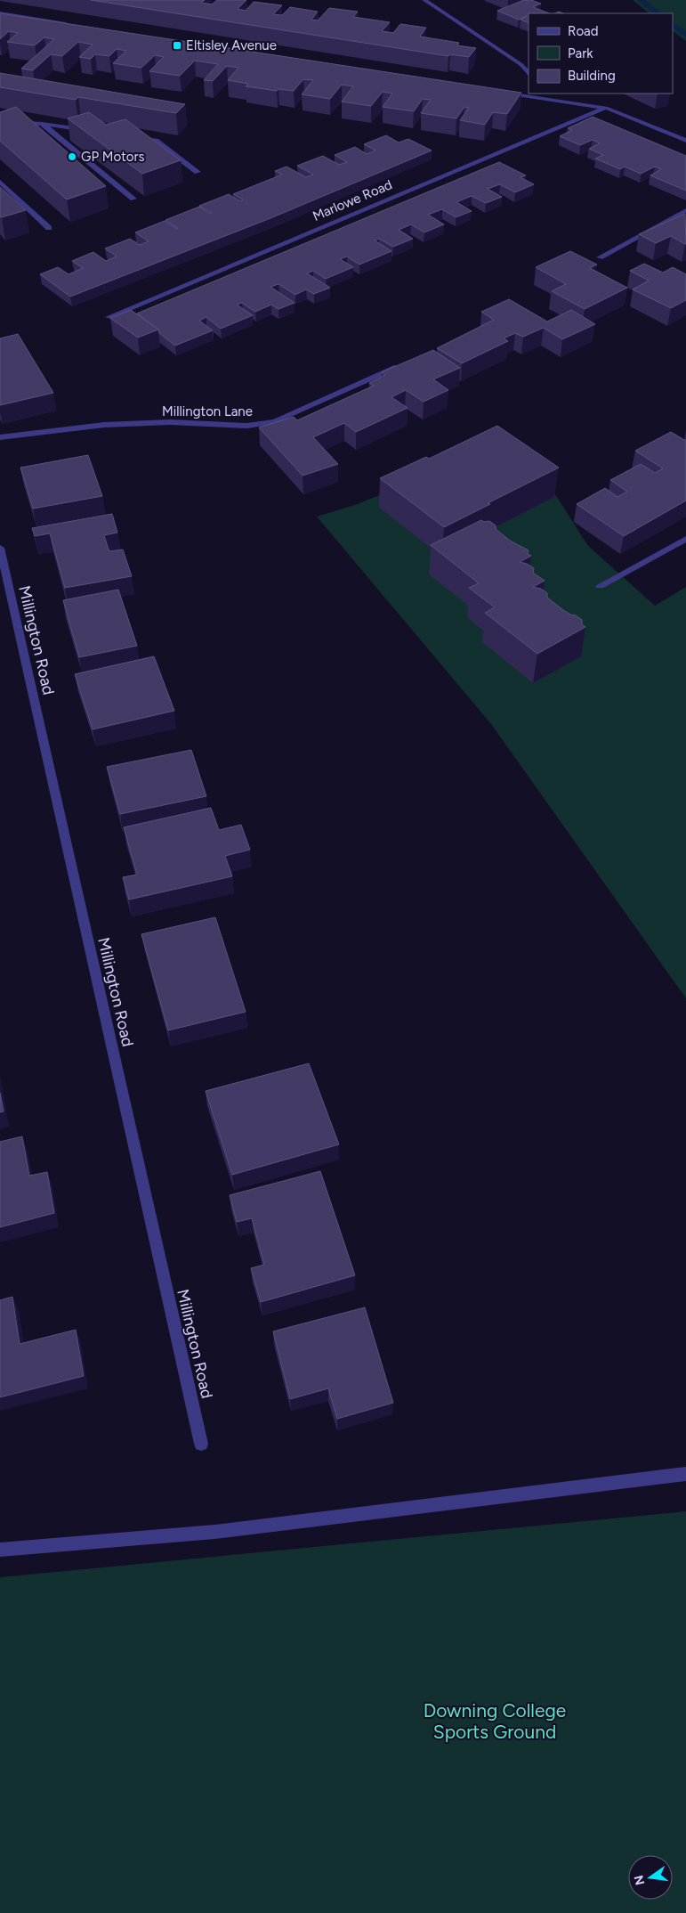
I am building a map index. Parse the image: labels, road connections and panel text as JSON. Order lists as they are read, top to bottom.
{
  "streets": {
    "street": ["Marlowe Road", "Millington Lane", "Millington Road"]
  },
  "parks": ["Downing College Sports Ground"],
  "places": {
    "transit": ["Eltisley Avenue"],
    "other": ["GP Motors"]
  },
  "legend": ["Road", "Park", "Building"],
  "north": "left"
}
